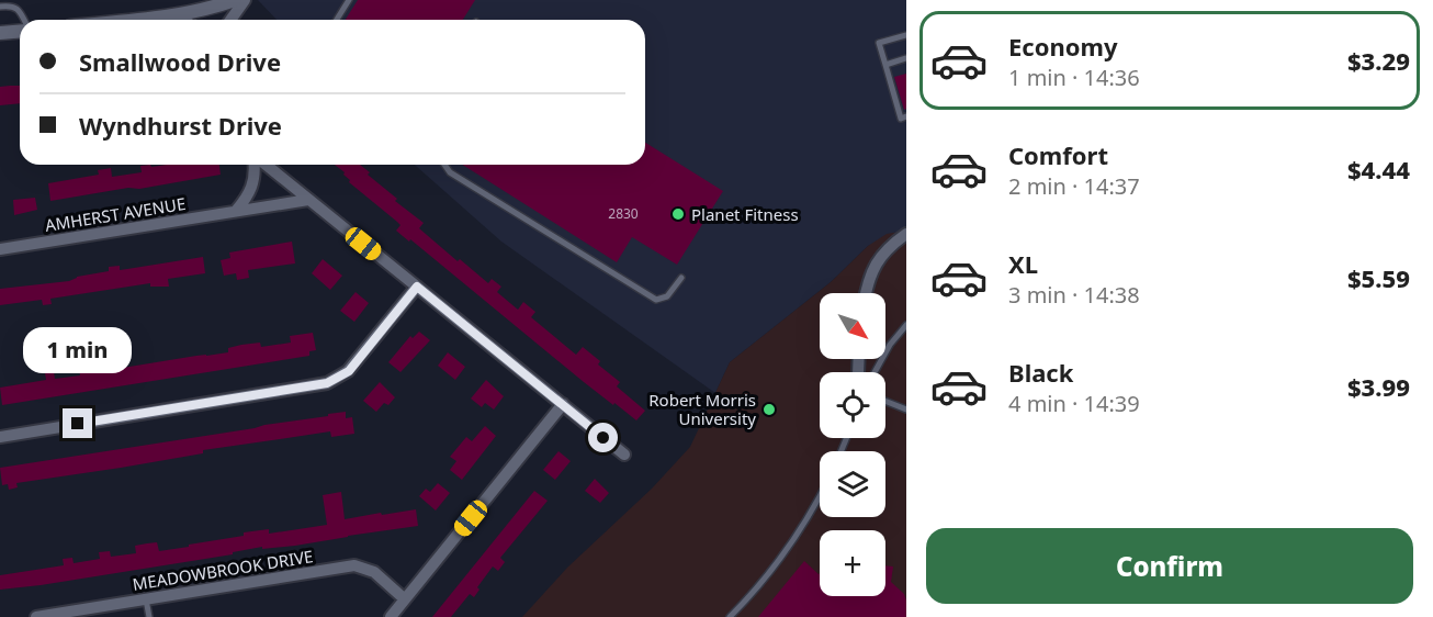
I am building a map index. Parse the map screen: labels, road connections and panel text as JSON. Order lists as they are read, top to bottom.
{
  "streets": {
    "street": ["AMHERST AVENUE", "MEADOWBROOK DRIVE"]
  },
  "places": ["Planet Fitness", "Robert Morris University"],
  "house_numbers": ["2830"],
  "north": "bottom right",
  "page": {
    "list": [
      {
        "name": "Economy",
        "note": "1 min · 14:36",
        "value": "$3.29"
      },
      {
        "name": "Comfort",
        "note": "2 min · 14:37",
        "value": "$4.44"
      },
      {
        "name": "XL",
        "note": "3 min · 14:38",
        "value": "$5.59"
      },
      {
        "name": "Black",
        "note": "4 min · 14:39",
        "value": "$3.99"
      }
    ],
    "banner": ["Smallwood Drive", "Wyndhurst Drive"],
    "map_buttons": "+",
    "bubble": "1 min",
    "buttons": "Confirm"
  }
}
